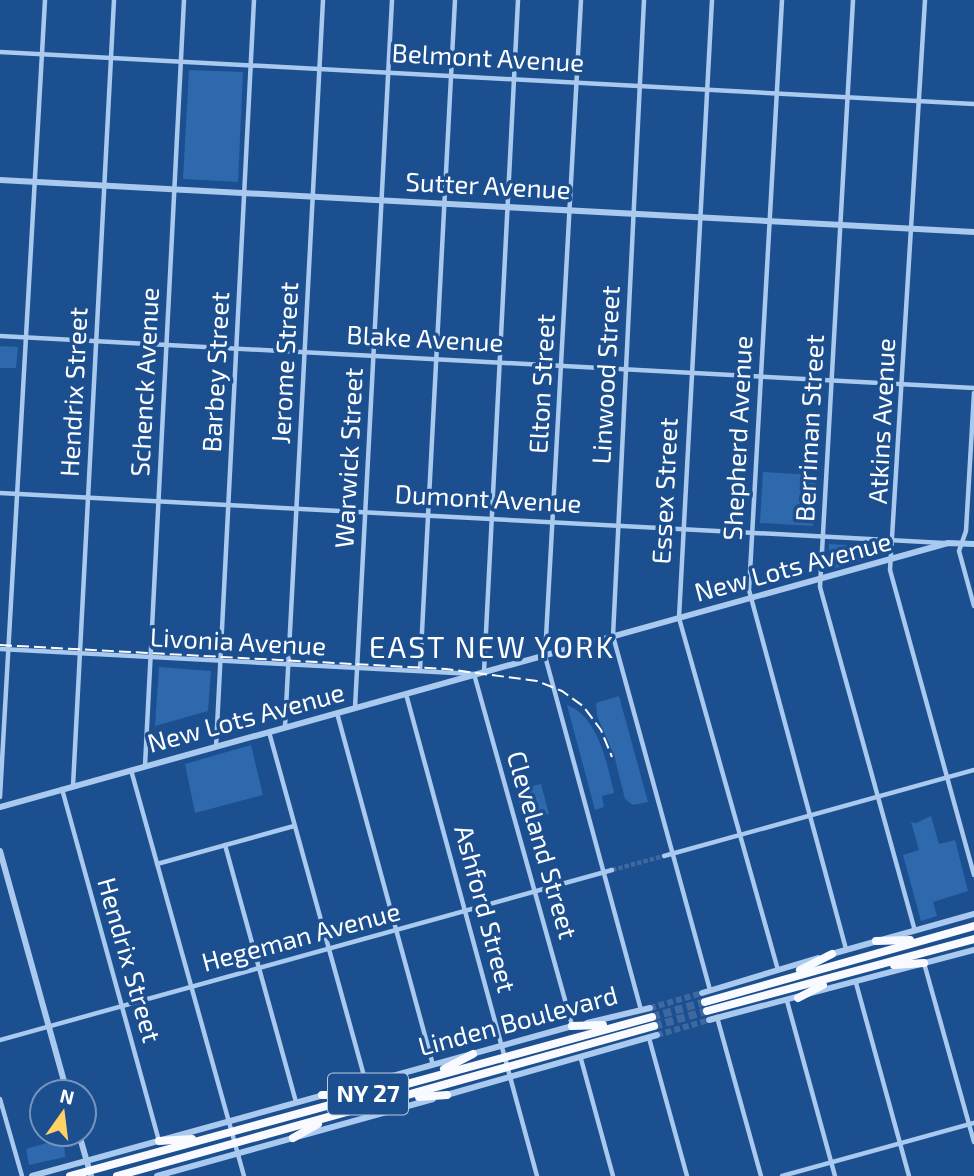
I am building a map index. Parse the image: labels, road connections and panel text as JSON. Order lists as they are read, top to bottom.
{
  "streets": {
    "highway": ["Linden Boulevard", "NY 27"],
    "street": [
      "Belmont Avenue",
      "Sutter Avenue",
      "Blake Avenue",
      "Jerome Street",
      "Barbey Street",
      "Linwood Street",
      "Schenck Avenue",
      "Elton Street",
      "Hendrix Street",
      "Atkins Avenue",
      "Berriman Street",
      "Shepherd Avenue",
      "Warwick Street",
      "Essex Street",
      "Dumont Avenue",
      "New Lots Avenue",
      "Livonia Avenue",
      "Cleveland Street",
      "Ashford Street",
      "Hegeman Avenue"
    ]
  },
  "crossings": [
    ["Belmont Avenue", "Jerome Street"],
    ["Belmont Avenue", "Barbey Street"],
    ["Belmont Avenue", "Linwood Street"],
    ["Belmont Avenue", "Schenck Avenue"],
    ["Belmont Avenue", "Elton Street"],
    ["Belmont Avenue", "Hendrix Street"],
    ["Belmont Avenue", "Atkins Avenue"],
    ["Belmont Avenue", "Berriman Street"],
    ["Belmont Avenue", "Shepherd Avenue"],
    ["Belmont Avenue", "Warwick Street"],
    ["Belmont Avenue", "Essex Street"],
    ["Sutter Avenue", "Jerome Street"],
    ["Sutter Avenue", "Barbey Street"],
    ["Sutter Avenue", "Linwood Street"],
    ["Sutter Avenue", "Schenck Avenue"],
    ["Sutter Avenue", "Elton Street"],
    ["Sutter Avenue", "Hendrix Street"],
    ["Sutter Avenue", "Atkins Avenue"],
    ["Sutter Avenue", "Berriman Street"],
    ["Sutter Avenue", "Shepherd Avenue"],
    ["Sutter Avenue", "Warwick Street"],
    ["Sutter Avenue", "Essex Street"],
    ["Blake Avenue", "Jerome Street"],
    ["Blake Avenue", "Barbey Street"],
    ["Blake Avenue", "Linwood Street"],
    ["Blake Avenue", "Schenck Avenue"],
    ["Blake Avenue", "Elton Street"],
    ["Blake Avenue", "Hendrix Street"],
    ["Blake Avenue", "Atkins Avenue"],
    ["Blake Avenue", "Berriman Street"],
    ["Blake Avenue", "Shepherd Avenue"],
    ["Blake Avenue", "Warwick Street"],
    ["Blake Avenue", "Essex Street"],
    ["Jerome Street", "Dumont Avenue"],
    ["Jerome Street", "New Lots Avenue"],
    ["Jerome Street", "Livonia Avenue"],
    ["Barbey Street", "Dumont Avenue"],
    ["Barbey Street", "New Lots Avenue"],
    ["Barbey Street", "Livonia Avenue"],
    ["Linwood Street", "Dumont Avenue"],
    ["Linwood Street", "New Lots Avenue"],
    ["Schenck Avenue", "Dumont Avenue"],
    ["Schenck Avenue", "New Lots Avenue"],
    ["Schenck Avenue", "Livonia Avenue"],
    ["Elton Street", "Dumont Avenue"],
    ["Elton Street", "New Lots Avenue"],
    ["Elton Street", "Hegeman Avenue"],
    ["Elton Street", "Linden Boulevard"],
    ["Hendrix Street", "Dumont Avenue"],
    ["Hendrix Street", "New Lots Avenue"],
    ["Hendrix Street", "Livonia Avenue"],
    ["Hendrix Street", "Hegeman Avenue"],
    ["Hendrix Street", "Linden Boulevard"],
    ["Atkins Avenue", "Dumont Avenue"],
    ["Atkins Avenue", "New Lots Avenue"],
    ["Berriman Street", "Dumont Avenue"],
    ["Berriman Street", "New Lots Avenue"],
    ["Shepherd Avenue", "Dumont Avenue"],
    ["Shepherd Avenue", "New Lots Avenue"],
    ["Warwick Street", "Dumont Avenue"],
    ["Warwick Street", "New Lots Avenue"],
    ["Warwick Street", "Livonia Avenue"],
    ["Essex Street", "Dumont Avenue"],
    ["Essex Street", "New Lots Avenue"],
    ["Dumont Avenue", "New Lots Avenue"],
    ["New Lots Avenue", "Livonia Avenue"],
    ["New Lots Avenue", "Cleveland Street"],
    ["New Lots Avenue", "Ashford Street"],
    ["Livonia Avenue", "Cleveland Street"],
    ["Cleveland Street", "Hegeman Avenue"],
    ["Cleveland Street", "Linden Boulevard"],
    ["Ashford Street", "Hegeman Avenue"],
    ["Ashford Street", "Linden Boulevard"]
  ],
  "districts": ["EAST NEW YORK"],
  "north": "top"
}
